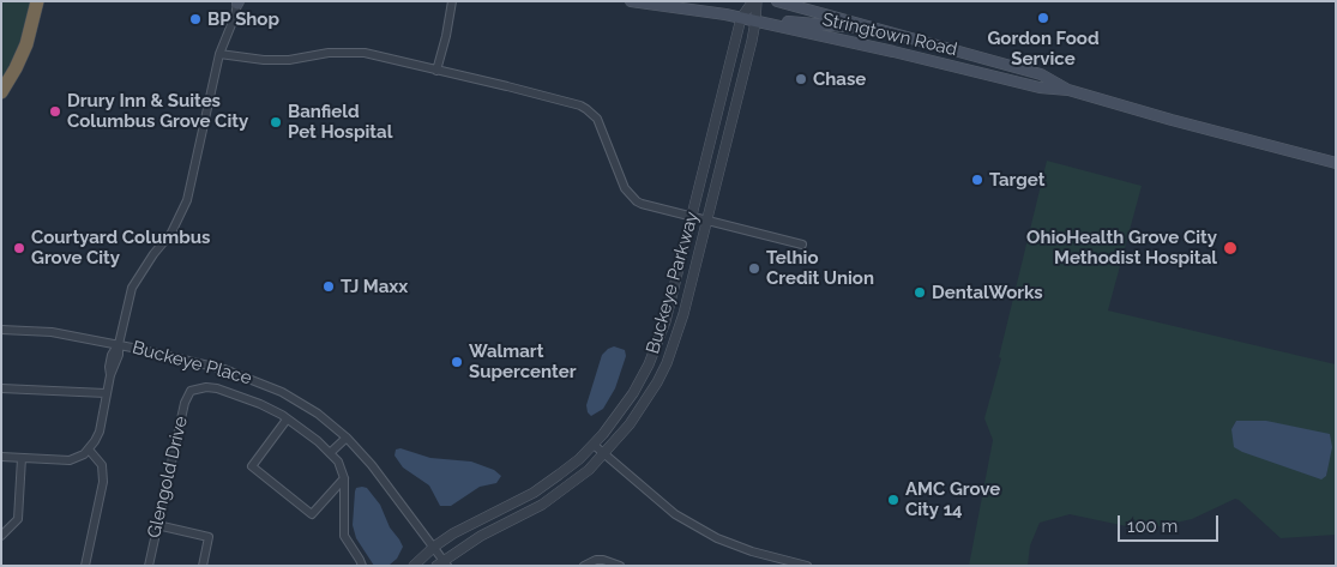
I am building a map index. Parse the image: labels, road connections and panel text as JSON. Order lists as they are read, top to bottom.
{
  "streets": {
    "main road": ["Stringtown Road"],
    "street": ["Buckeye Parkway", "Buckeye Place", "Glengold Drive"]
  },
  "crossings": [
    ["Stringtown Road", "Buckeye Parkway"],
    ["Buckeye Parkway", "Buckeye Place"]
  ],
  "places": [
    "Gordon Food Service",
    "BP Shop",
    "Chase",
    "Drury Inn & Suites Columbus Grove City",
    "Banfield Pet Hospital",
    "Target",
    "Courtyard Columbus Grove City",
    "OhioHealth Grove City Methodist Hospital",
    "Telhio Credit Union",
    "TJ Maxx",
    "DentalWorks",
    "Walmart Supercenter",
    "AMC Grove City 14"
  ],
  "scale_bar": "100 m"
}
